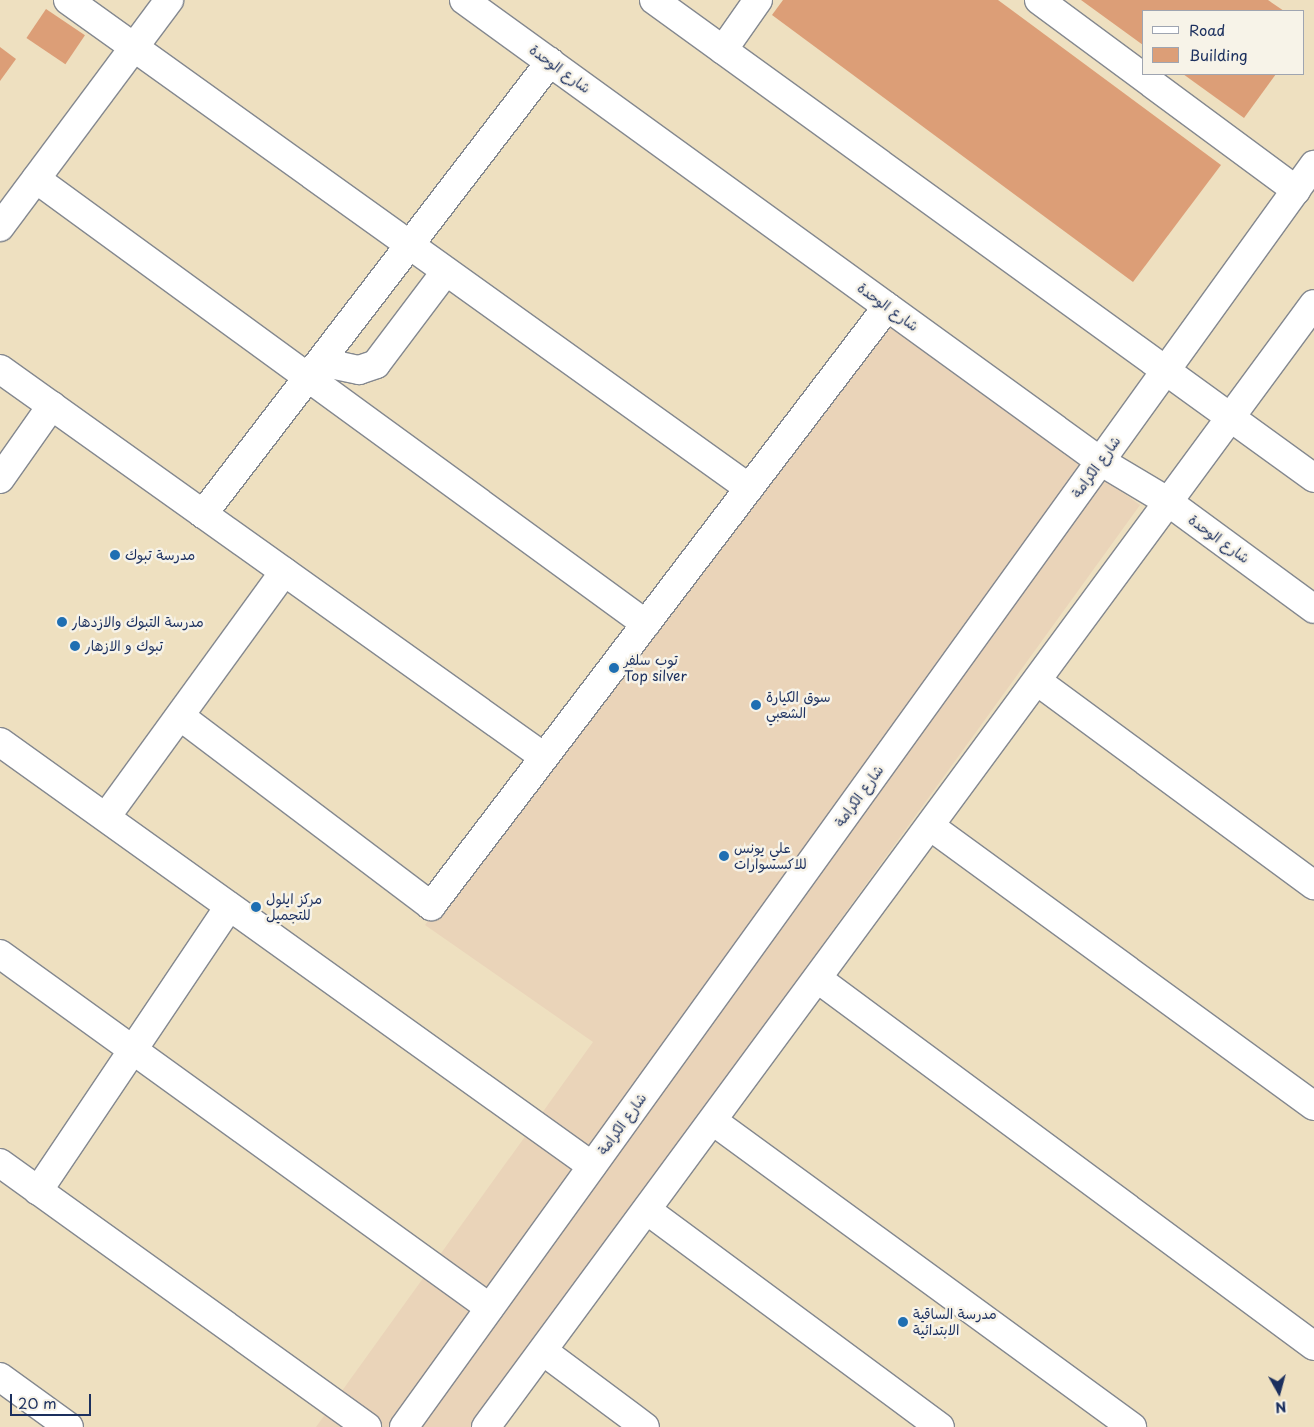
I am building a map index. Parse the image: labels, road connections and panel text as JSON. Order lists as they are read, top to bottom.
{
  "streets": {
    "street": ["شارع الوحدة", "شارع الكرامة"]
  },
  "crossings": [
    ["شارع الوحدة", "شارع الكرامة"]
  ],
  "places": [
    "مدرسة تبوك",
    "مدرسة التبوك والازدهار",
    "تبوك و الازهار",
    "توب سلفر Top silver",
    "سوق الكيارة الشعبي",
    "علي يونس للاكسسوارات",
    "مركز ايلول للتجميل",
    "مدرسة الساقية الابتدائية"
  ],
  "legend": ["Road", "Building"],
  "scale_bar": "20 m",
  "north": "bottom"
}
